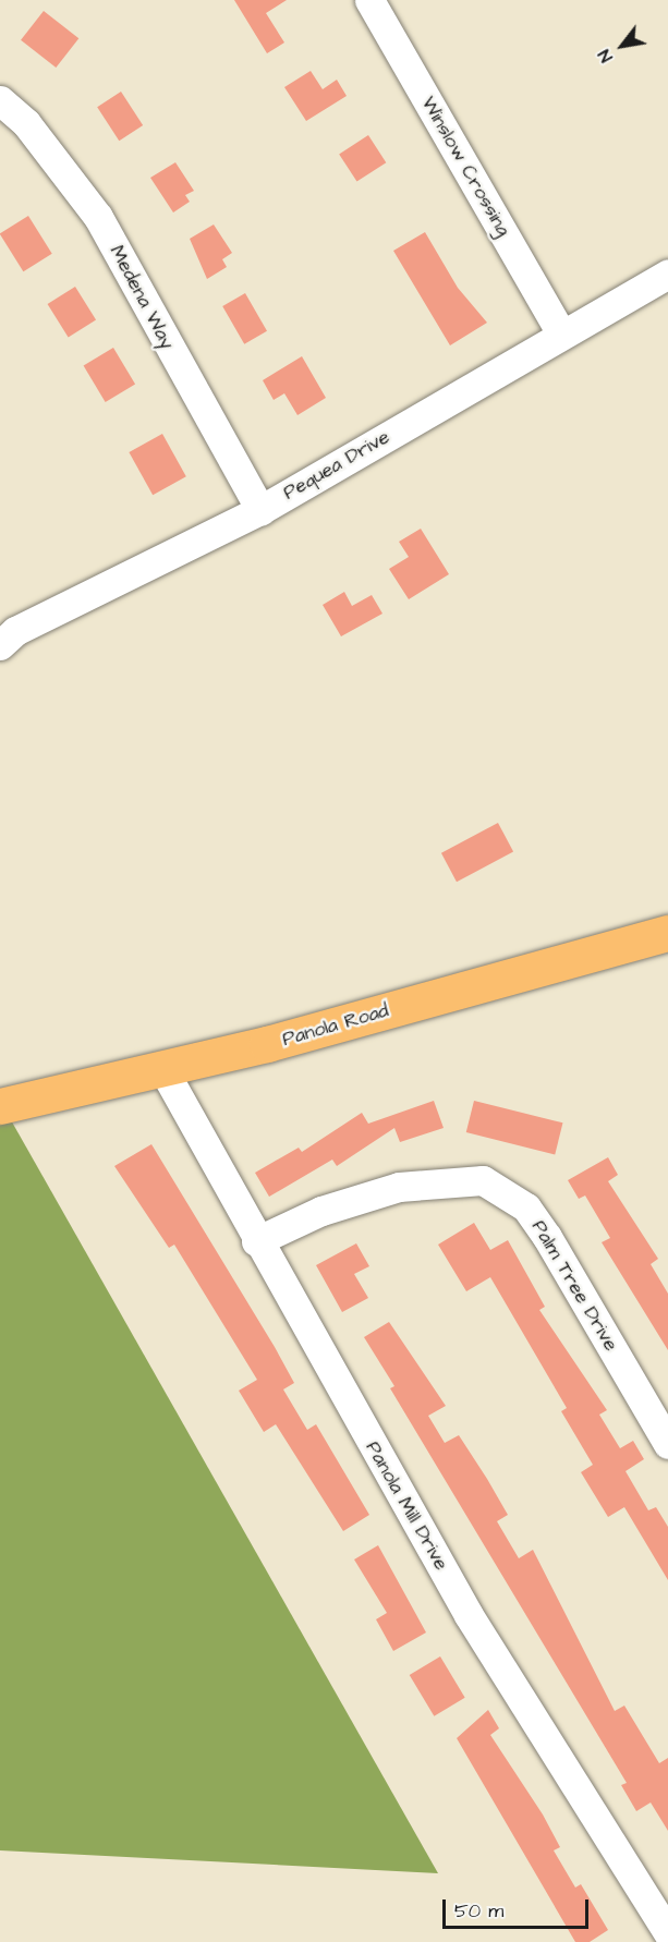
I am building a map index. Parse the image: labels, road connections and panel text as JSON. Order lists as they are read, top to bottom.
{
  "streets": {
    "main road": ["Panola Road"],
    "street": [
      "Winslow Crossing",
      "Medena Way",
      "Pequea Drive",
      "Palm Tree Drive",
      "Panola Mill Drive"
    ]
  },
  "crossings": [
    ["Winslow Crossing", "Pequea Drive"],
    ["Medena Way", "Pequea Drive"],
    ["Panola Road", "Panola Mill Drive"],
    ["Palm Tree Drive", "Panola Mill Drive"]
  ],
  "scale_bar": "50 m",
  "north": "bottom left"
}
